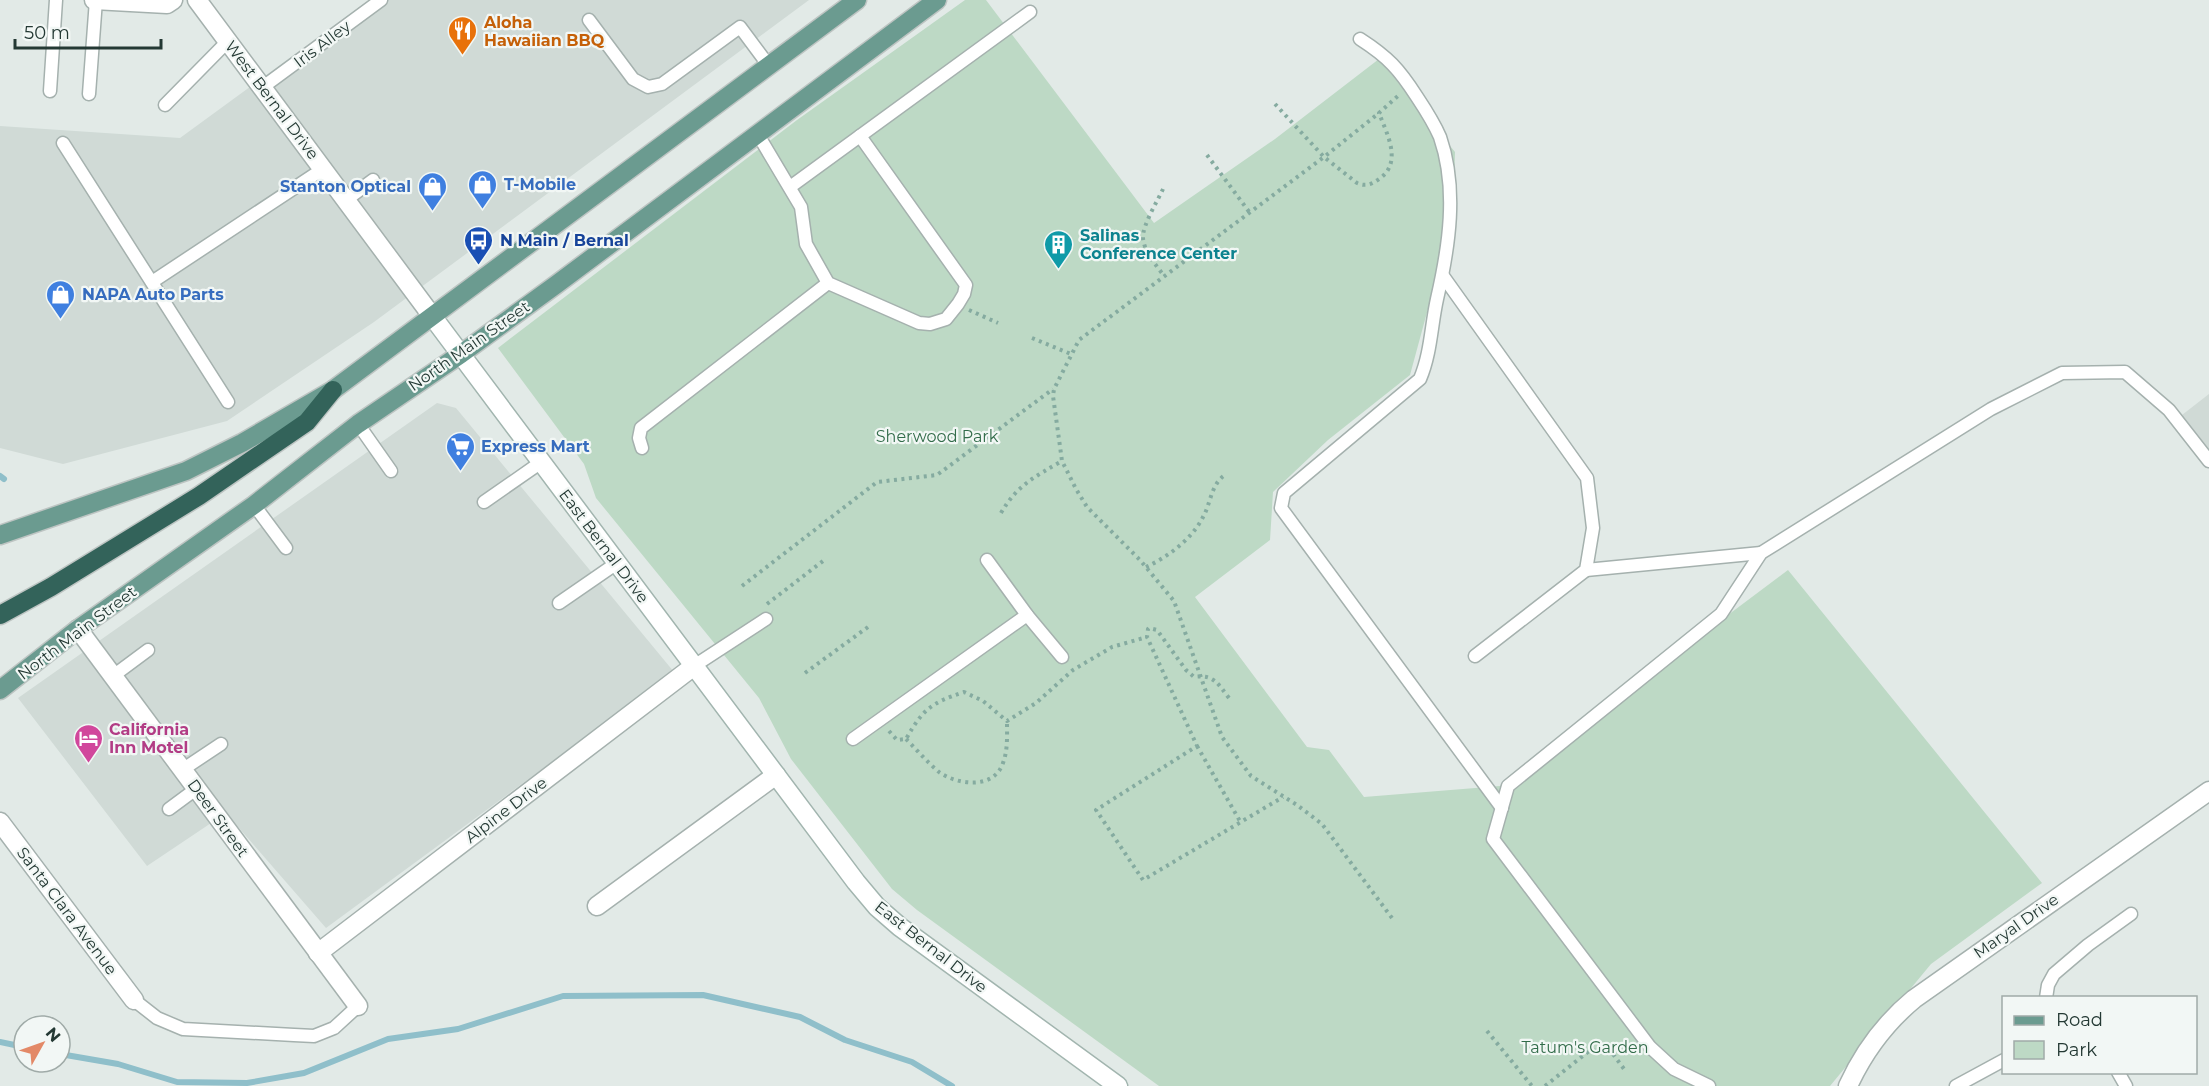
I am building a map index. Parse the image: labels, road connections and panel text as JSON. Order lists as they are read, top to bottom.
{
  "streets": {
    "main road": ["North Main Street"],
    "street": [
      "West Bernal Drive",
      "East Bernal Drive",
      "Alpine Drive",
      "Deer Street",
      "Santa Clara Avenue",
      "Maryal Drive"
    ],
    "lane": ["Iris Alley"]
  },
  "crossings": [
    ["Iris Alley", "West Bernal Drive"],
    ["West Bernal Drive", "East Bernal Drive"],
    ["North Main Street", "East Bernal Drive"],
    ["North Main Street", "Deer Street"],
    ["East Bernal Drive", "Alpine Drive"],
    ["Alpine Drive", "Deer Street"]
  ],
  "parks": ["Sherwood Park", "Tatum's Garden"],
  "places": {
    "restaurant": ["Aloha Hawaiian BBQ"],
    "shop": ["T-Mobile", "Stanton Optical", "NAPA Auto Parts"],
    "bus stop": ["N Main / Bernal"],
    "building": ["Salinas Conference Center"],
    "supermarket": ["Express Mart"],
    "hotel": ["California Inn Motel"]
  },
  "legend": ["Road", "Park"],
  "scale_bar": "50 m",
  "north": "top right"
}
